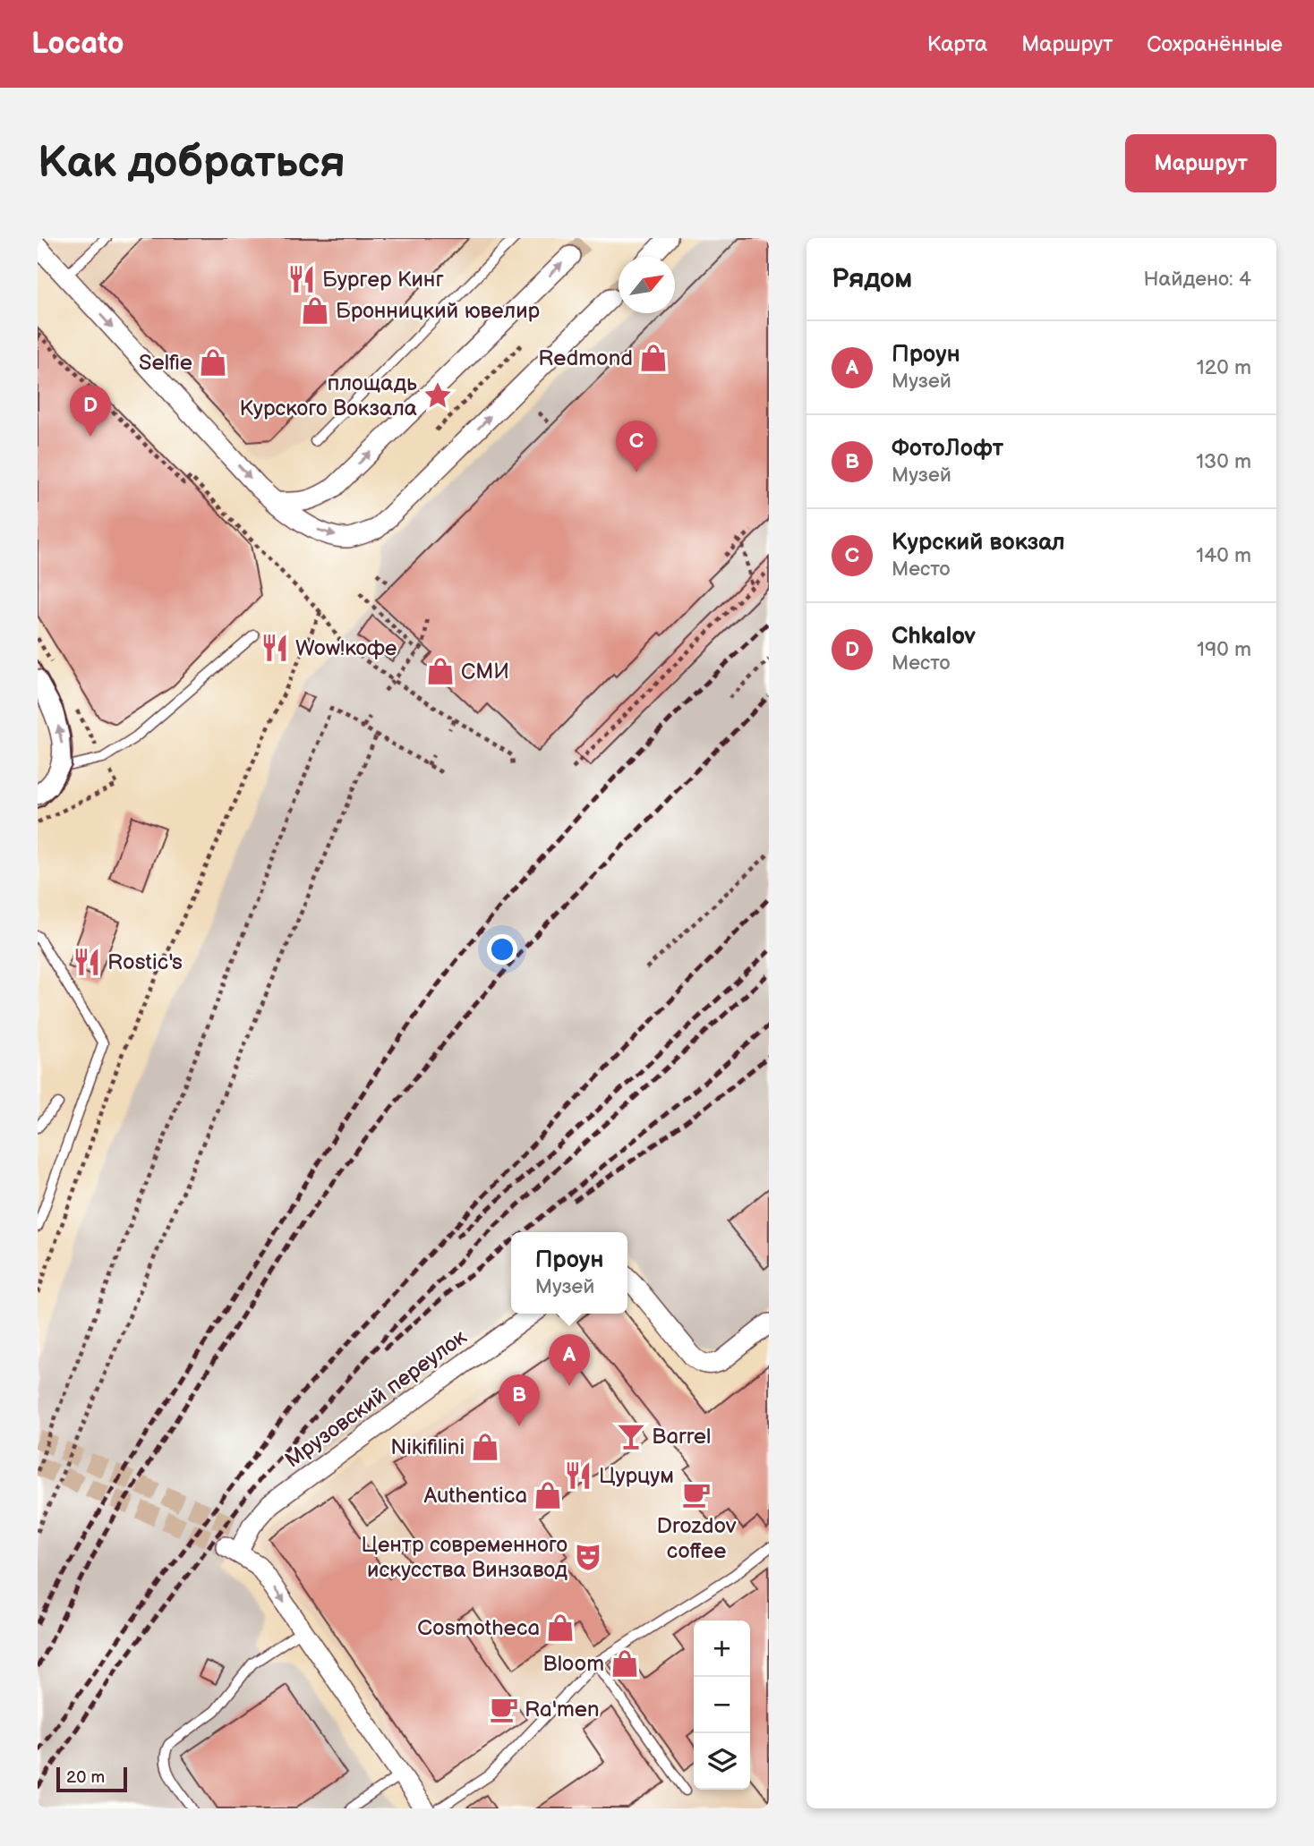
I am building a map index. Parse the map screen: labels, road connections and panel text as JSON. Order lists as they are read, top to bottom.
{
  "streets": {
    "street": ["Мрузовский переулок"]
  },
  "places": {
    "restaurant": [
      "Бургер Кинг",
      "Wow!кофе",
      "Rostic's",
      "Цурцум"
    ],
    "shop": [
      "Бронницкий ювелир",
      "Redmond",
      "Selfie",
      "СМИ",
      "Nikifilini",
      "Authentica",
      "Cosmotheca",
      "Bloom"
    ],
    "place": ["площадь Курского Вокзала"],
    "bar": ["Barrel"],
    "cafe": ["Drozdov coffee", "Ra'men"],
    "theatre": ["Центр современного искусства Винзавод"]
  },
  "scale_bar": "20 m",
  "north": "top right",
  "page": {
    "header": "Locato",
    "nav": ["Карта", "Маршрут", "Сохранённые"],
    "buttons": "Маршрут",
    "title": "Как добраться",
    "heading": ["Рядом", "Найдено: 4"],
    "list": [
      {
        "mark": "A",
        "name": "Проун",
        "note": "Музей",
        "value": "120 m"
      },
      {
        "mark": "B",
        "name": "ФотоЛофт",
        "note": "Музей",
        "value": "130 m"
      },
      {
        "mark": "C",
        "name": "Курский вокзал",
        "note": "Место",
        "value": "140 m"
      },
      {
        "mark": "D",
        "name": "Chkalov",
        "note": "Место",
        "value": "190 m"
      }
    ],
    "pins": [
      "D",
      "C",
      "A",
      "B"
    ],
    "popup": ["Проун", "Музей"],
    "map_buttons": ["+", "−"],
    "scale": "20 m"
  }
}
